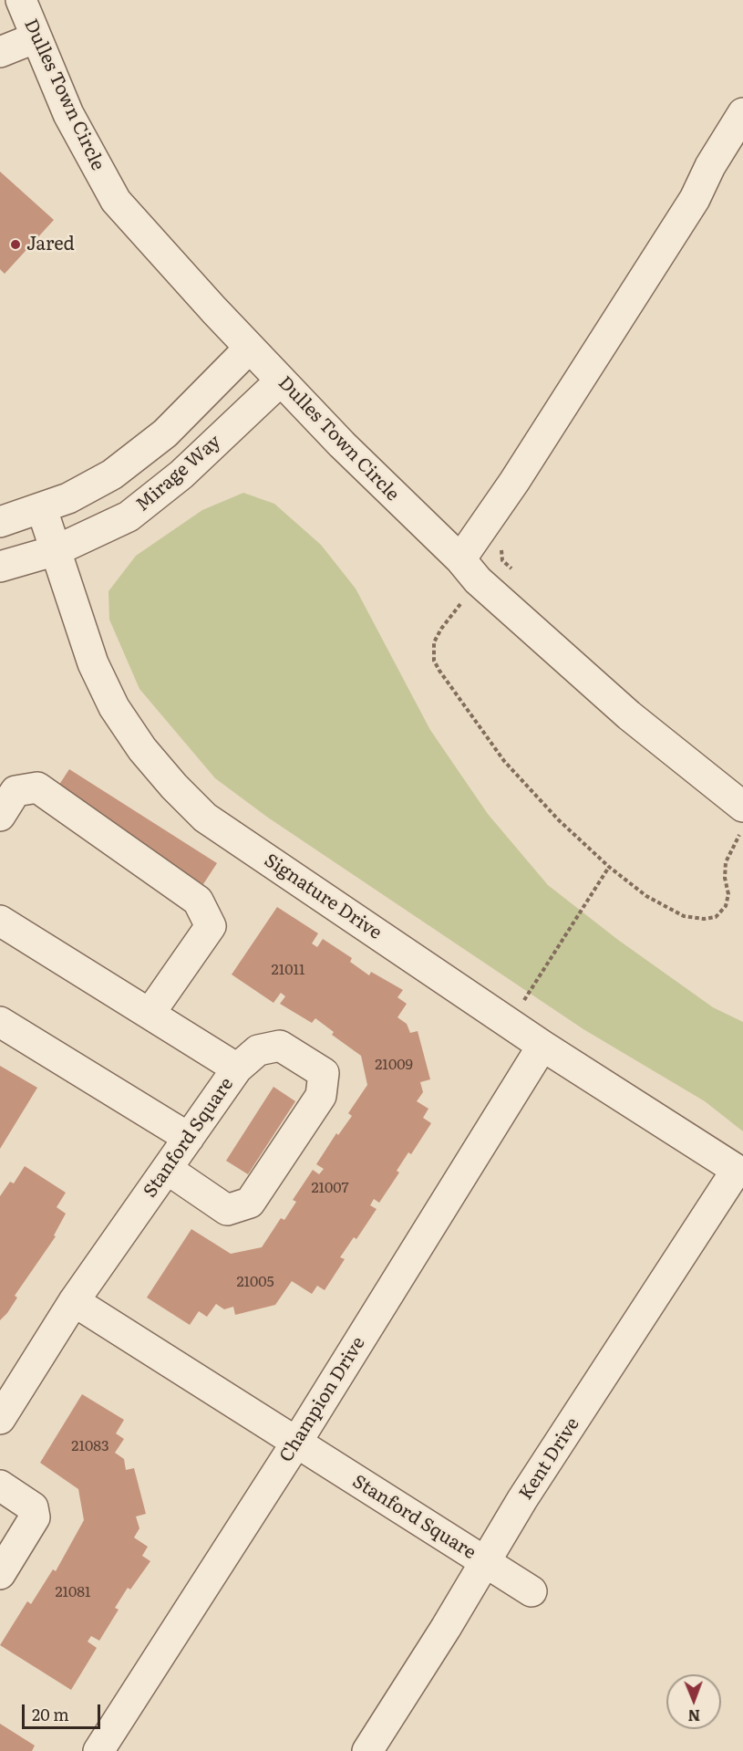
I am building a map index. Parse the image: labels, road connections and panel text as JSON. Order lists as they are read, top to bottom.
{
  "streets": {
    "street": [
      "Dulles Town Circle",
      "Mirage Way",
      "Signature Drive",
      "Stanford Square",
      "Champion Drive",
      "Kent Drive"
    ]
  },
  "crossings": [
    ["Dulles Town Circle", "Mirage Way"],
    ["Mirage Way", "Signature Drive"],
    ["Signature Drive", "Champion Drive"],
    ["Signature Drive", "Kent Drive"],
    ["Stanford Square", "Champion Drive"],
    ["Stanford Square", "Kent Drive"]
  ],
  "places": ["Jared"],
  "house_numbers": [
    "21011",
    "21009",
    "21007",
    "21005",
    "21083",
    "21081"
  ],
  "scale_bar": "20 m",
  "north": "bottom"
}
